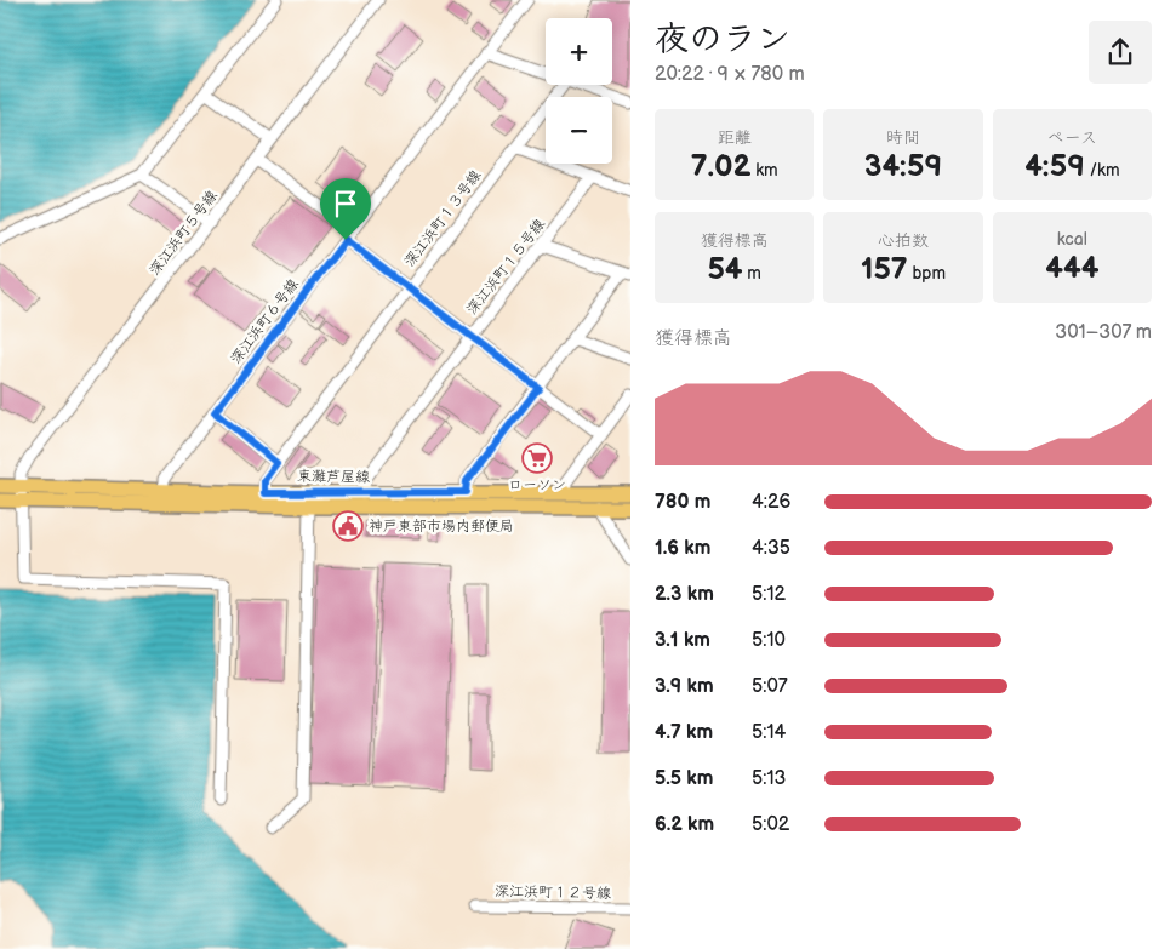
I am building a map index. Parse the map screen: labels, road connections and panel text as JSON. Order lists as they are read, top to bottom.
{
  "streets": {
    "main road": ["東灘芦屋線"],
    "street": [
      "深江浜町１３号線",
      "深江浜町５号線",
      "深江浜町１５号線",
      "深江浜町６号線",
      "深江浜町１２号線"
    ]
  },
  "crossings": [
    ["深江浜町１３号線", "東灘芦屋線"],
    ["深江浜町５号線", "東灘芦屋線"],
    ["深江浜町１５号線", "東灘芦屋線"],
    ["深江浜町６号線", "東灘芦屋線"]
  ],
  "places": {
    "supermarket": ["ローソン"],
    "public building": ["神戸東部市場内郵便局"]
  },
  "page": {
    "heading": ["夜のラン", "20:22 · 9 × 780 m"],
    "map_buttons": ["+", "−"],
    "stats": [
      ["距離", "7.02 km"],
      ["時間", "34:59"],
      ["ペース", "4:59 /km"],
      ["獲得標高", "54 m"],
      ["心拍数", "157 bpm"],
      ["kcal", "444"]
    ],
    "chart": ["獲得標高", "301–307 m"],
    "list": [
      {
        "name": "780 m",
        "note": "4:26"
      },
      {
        "name": "1.6 km",
        "note": "4:35"
      },
      {
        "name": "2.3 km",
        "note": "5:12"
      },
      {
        "name": "3.1 km",
        "note": "5:10"
      },
      {
        "name": "3.9 km",
        "note": "5:07"
      },
      {
        "name": "4.7 km",
        "note": "5:14"
      },
      {
        "name": "5.5 km",
        "note": "5:13"
      },
      {
        "name": "6.2 km",
        "note": "5:02"
      }
    ]
  }
}
